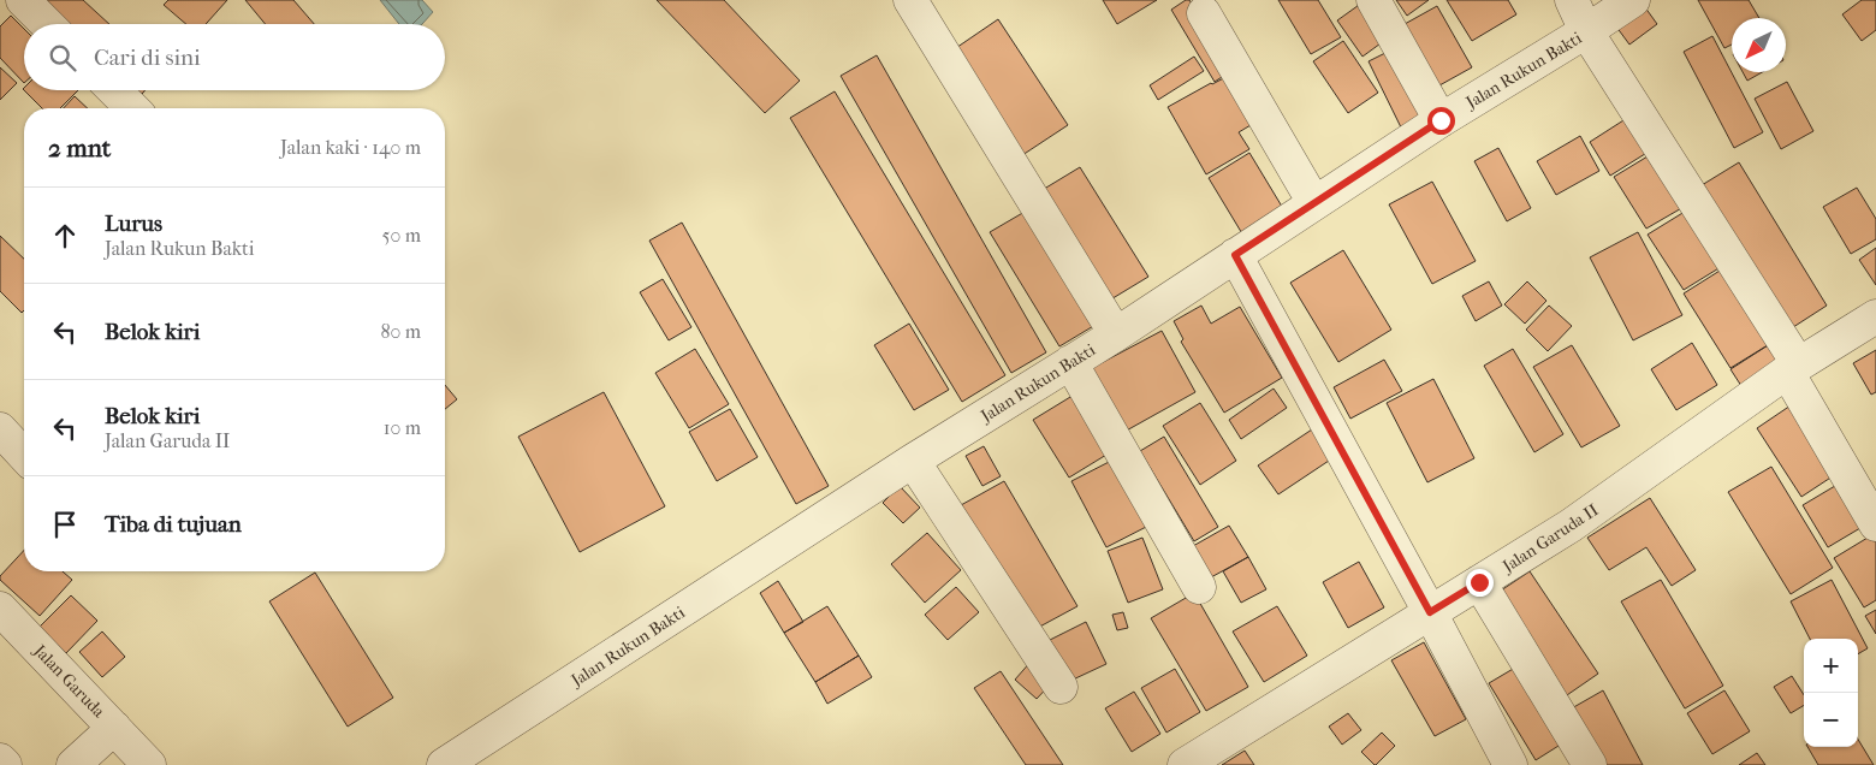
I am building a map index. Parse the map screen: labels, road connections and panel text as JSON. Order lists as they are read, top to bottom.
{
  "streets": {
    "street": ["Jalan Rukun Bakti", "Jalan Garuda II", "Jalan Garuda"]
  },
  "north": "bottom left",
  "page": {
    "search": "Cari di sini",
    "heading": ["2 mnt", "Jalan kaki · 140 m"],
    "list": [
      ["Lurus", "Jalan Rukun Bakti", "50 m"],
      ["Belok kiri", "80 m"],
      ["Belok kiri", "Jalan Garuda II", "10 m"],
      "Tiba di tujuan"
    ],
    "map_buttons": ["+", "−"]
  }
}
